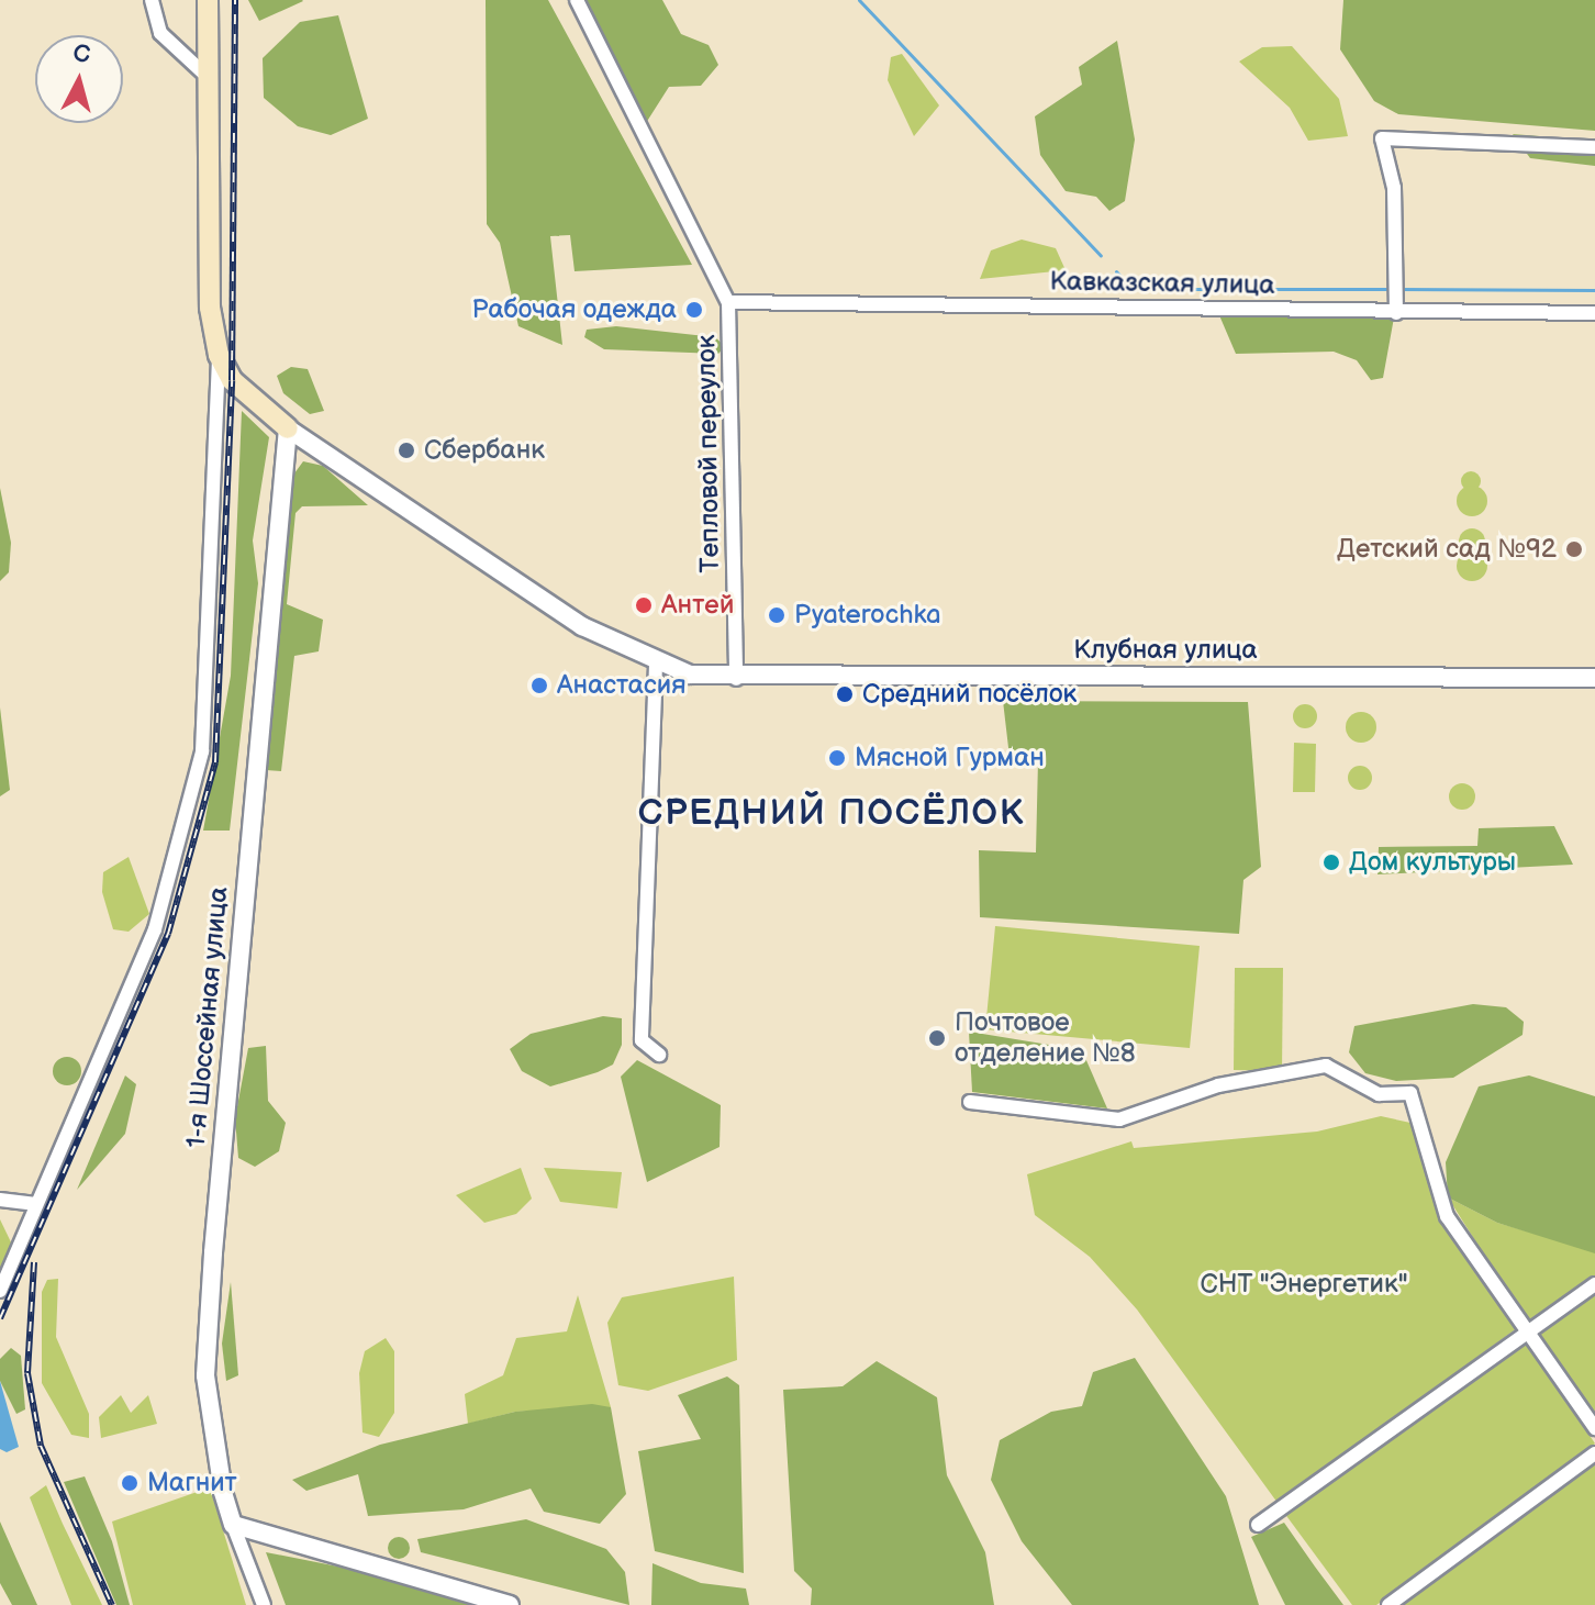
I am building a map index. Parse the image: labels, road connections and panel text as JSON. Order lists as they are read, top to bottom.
{
  "streets": {
    "street": [
      "Кавказская улица",
      "Тепловой переулок",
      "Клубная улица",
      "1-я Шоссейная улица"
    ]
  },
  "crossings": [
    ["Кавказская улица", "Тепловой переулок"],
    ["Тепловой переулок", "Клубная улица"],
    ["Клубная улица", "1-я Шоссейная улица"]
  ],
  "districts": ["СРЕДНИЙ ПОСЁЛОК"],
  "parks": ["СНТ \"Энергетик\""],
  "places": [
    "Рабочая одежда",
    "Сбербанк",
    "Детский сад №92",
    "Антей",
    "Pyaterochka",
    "Анастасия",
    "Средний посёлок",
    "Мясной Гурман",
    "Дом культуры",
    "Почтовое отделение №8",
    "Магнит"
  ],
  "north": "top"
}
